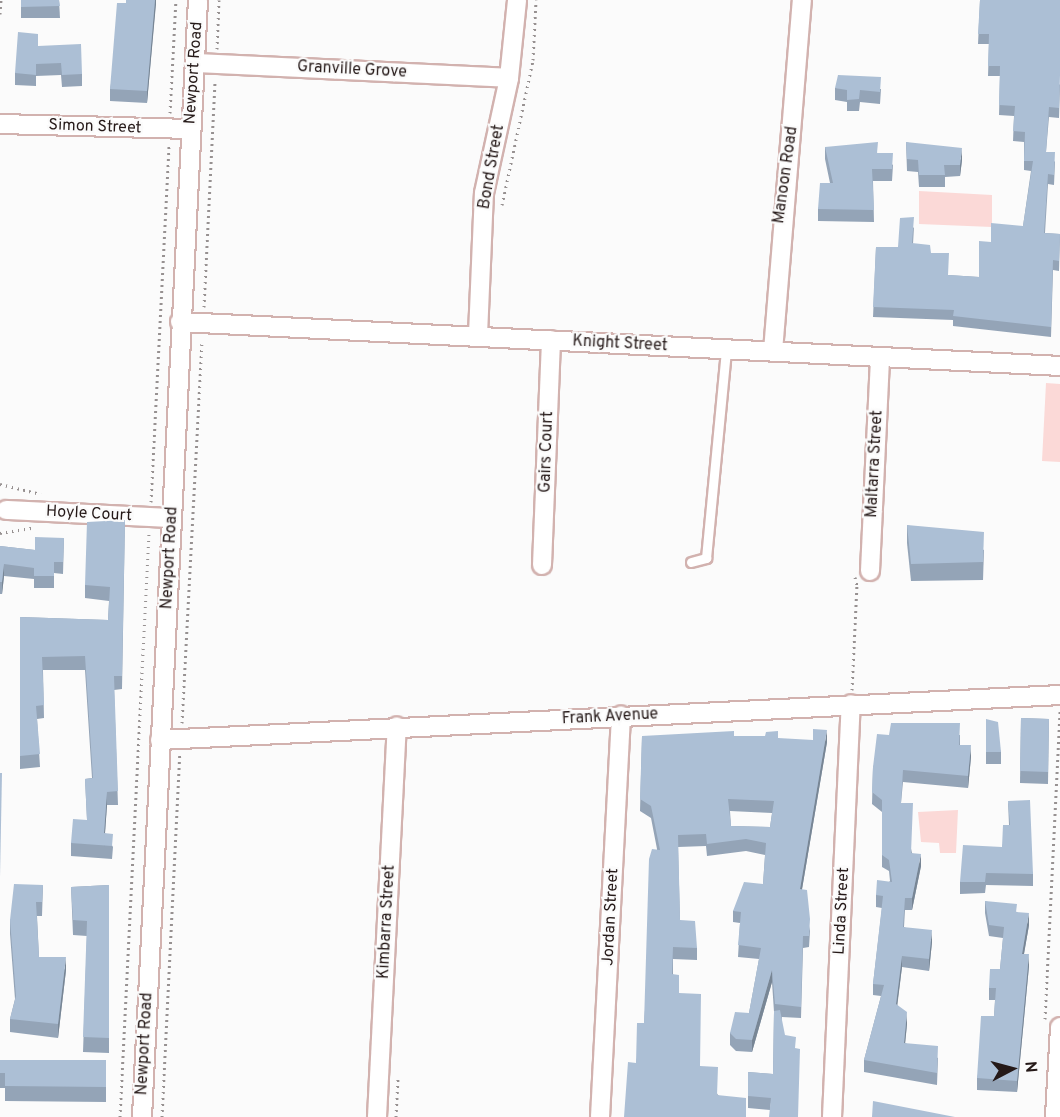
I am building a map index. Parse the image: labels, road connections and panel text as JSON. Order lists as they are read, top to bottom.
{
  "streets": {
    "street": [
      "Granville Grove",
      "Newport Road",
      "Simon Street",
      "Bond Street",
      "Manoon Road",
      "Knight Street",
      "Gairs Court",
      "Maltarra Street",
      "Hoyle Court",
      "Frank Avenue",
      "Linda Street",
      "Jordan Street",
      "Kimbarra Street"
    ]
  },
  "crossings": [
    ["Granville Grove", "Newport Road"],
    ["Granville Grove", "Bond Street"],
    ["Newport Road", "Simon Street"],
    ["Newport Road", "Knight Street"],
    ["Newport Road", "Hoyle Court"],
    ["Newport Road", "Frank Avenue"],
    ["Bond Street", "Knight Street"],
    ["Manoon Road", "Knight Street"],
    ["Knight Street", "Gairs Court"],
    ["Knight Street", "Maltarra Street"],
    ["Frank Avenue", "Linda Street"],
    ["Frank Avenue", "Jordan Street"],
    ["Frank Avenue", "Kimbarra Street"]
  ],
  "north": "right"
}
